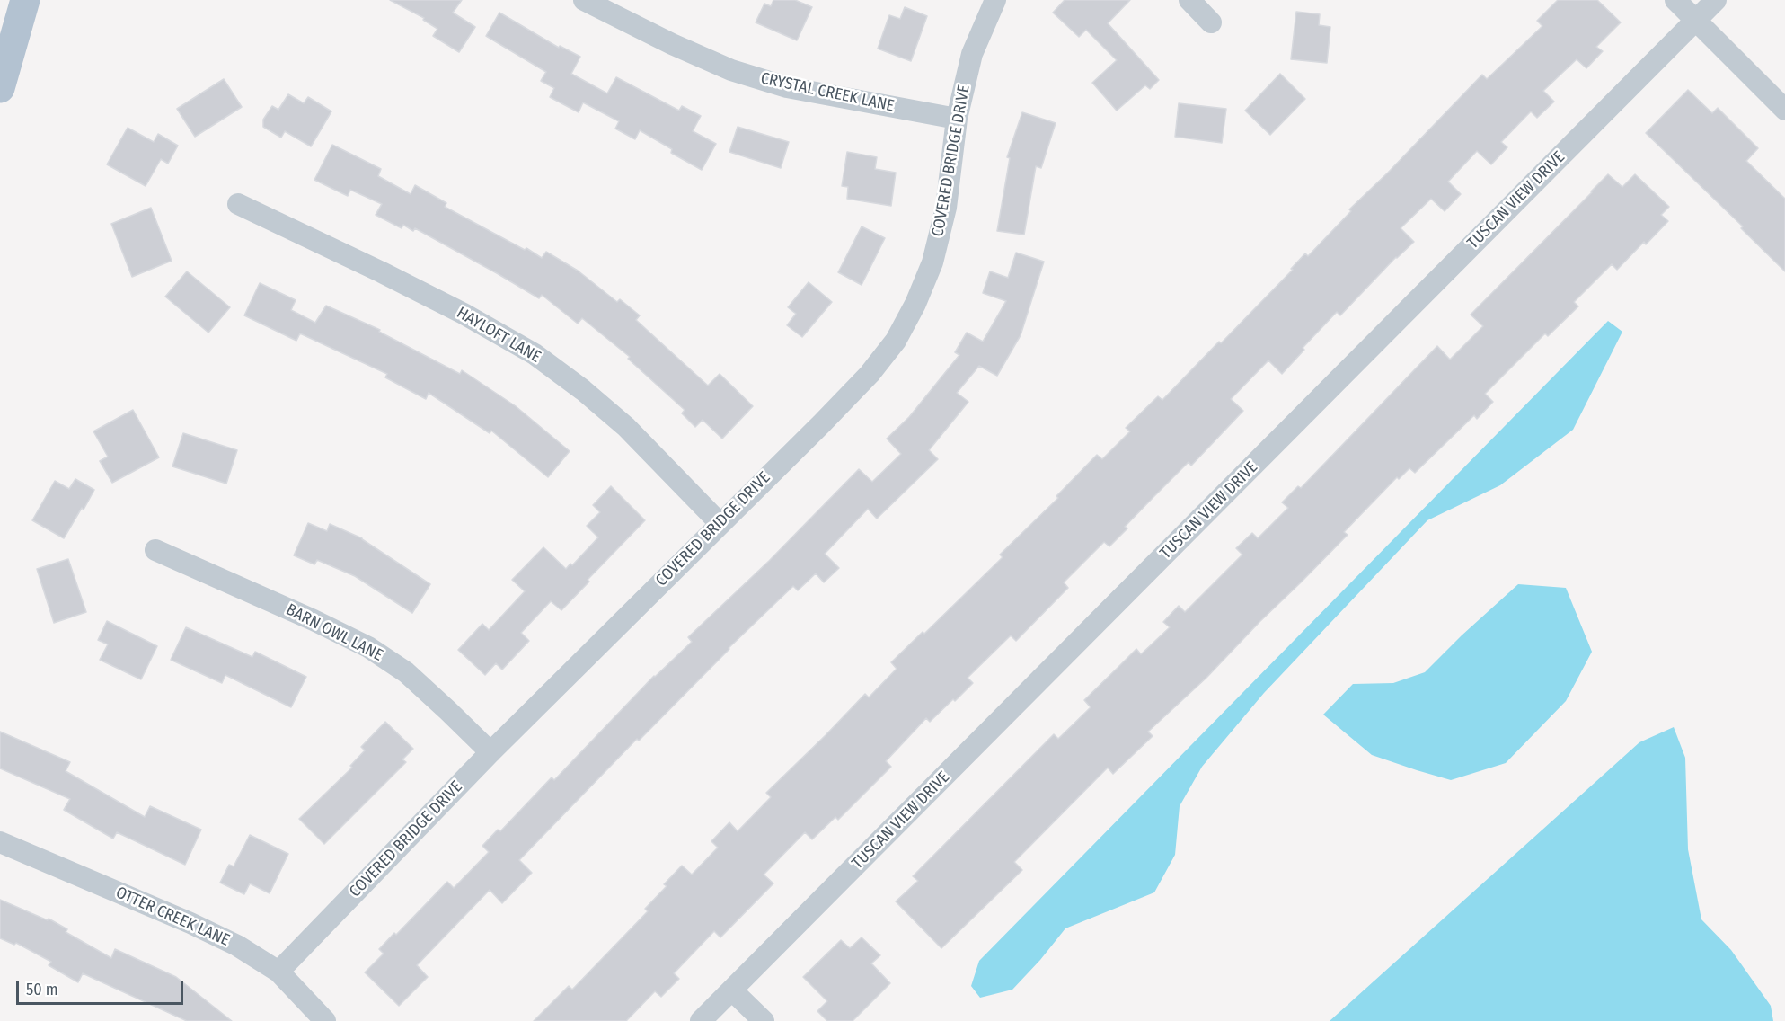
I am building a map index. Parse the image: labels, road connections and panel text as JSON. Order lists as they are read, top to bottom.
{
  "streets": {
    "street": [
      "CRYSTAL CREEK LANE",
      "COVERED BRIDGE DRIVE",
      "TUSCAN VIEW DRIVE",
      "HAYLOFT LANE",
      "BARN OWL LANE",
      "OTTER CREEK LANE"
    ]
  },
  "crossings": [
    ["CRYSTAL CREEK LANE", "COVERED BRIDGE DRIVE"],
    ["COVERED BRIDGE DRIVE", "HAYLOFT LANE"],
    ["COVERED BRIDGE DRIVE", "BARN OWL LANE"],
    ["COVERED BRIDGE DRIVE", "OTTER CREEK LANE"]
  ],
  "scale_bar": "50 m"
}
